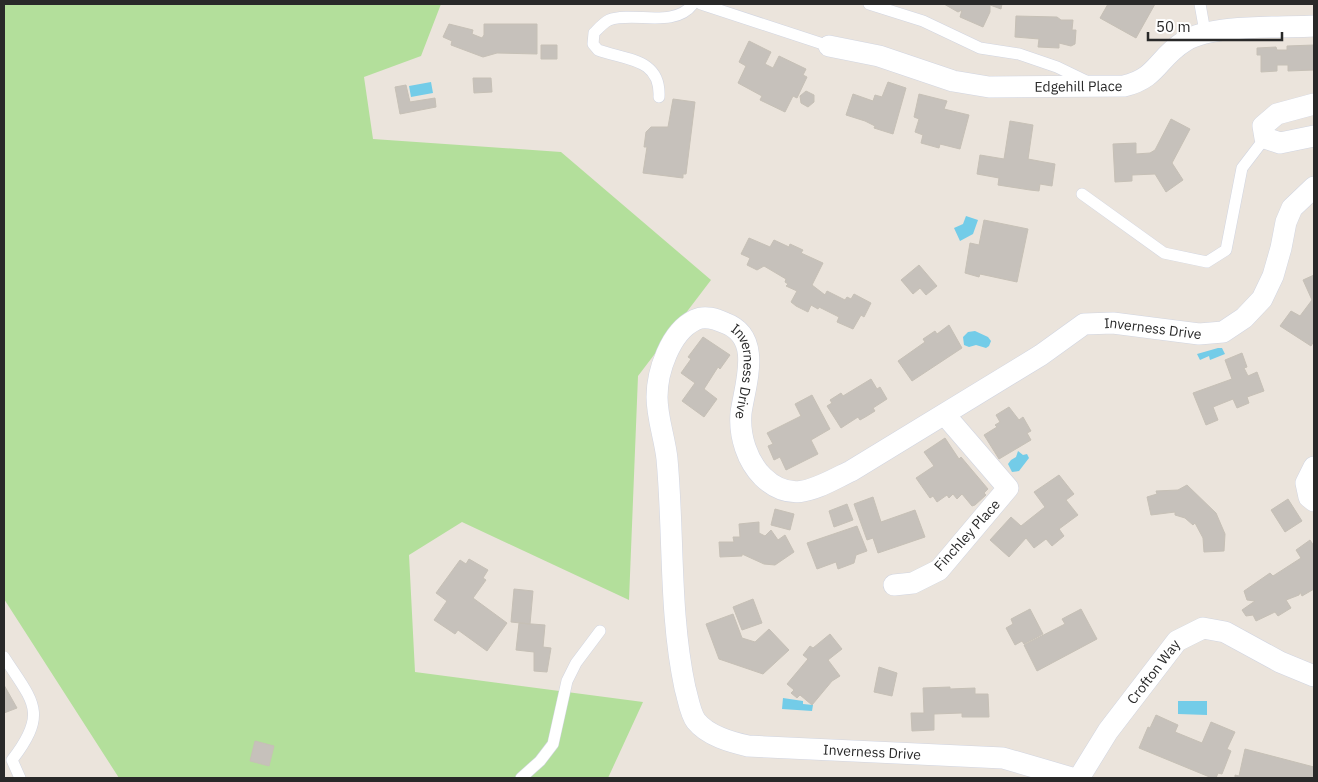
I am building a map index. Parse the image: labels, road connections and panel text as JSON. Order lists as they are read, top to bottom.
{
  "streets": {
    "street": [
      "Edgehill Place",
      "Inverness Drive",
      "Finchley Place",
      "Crofton Way"
    ]
  },
  "crossings": [
    ["Inverness Drive", "Finchley Place"]
  ],
  "scale_bar": "50 m"
}
